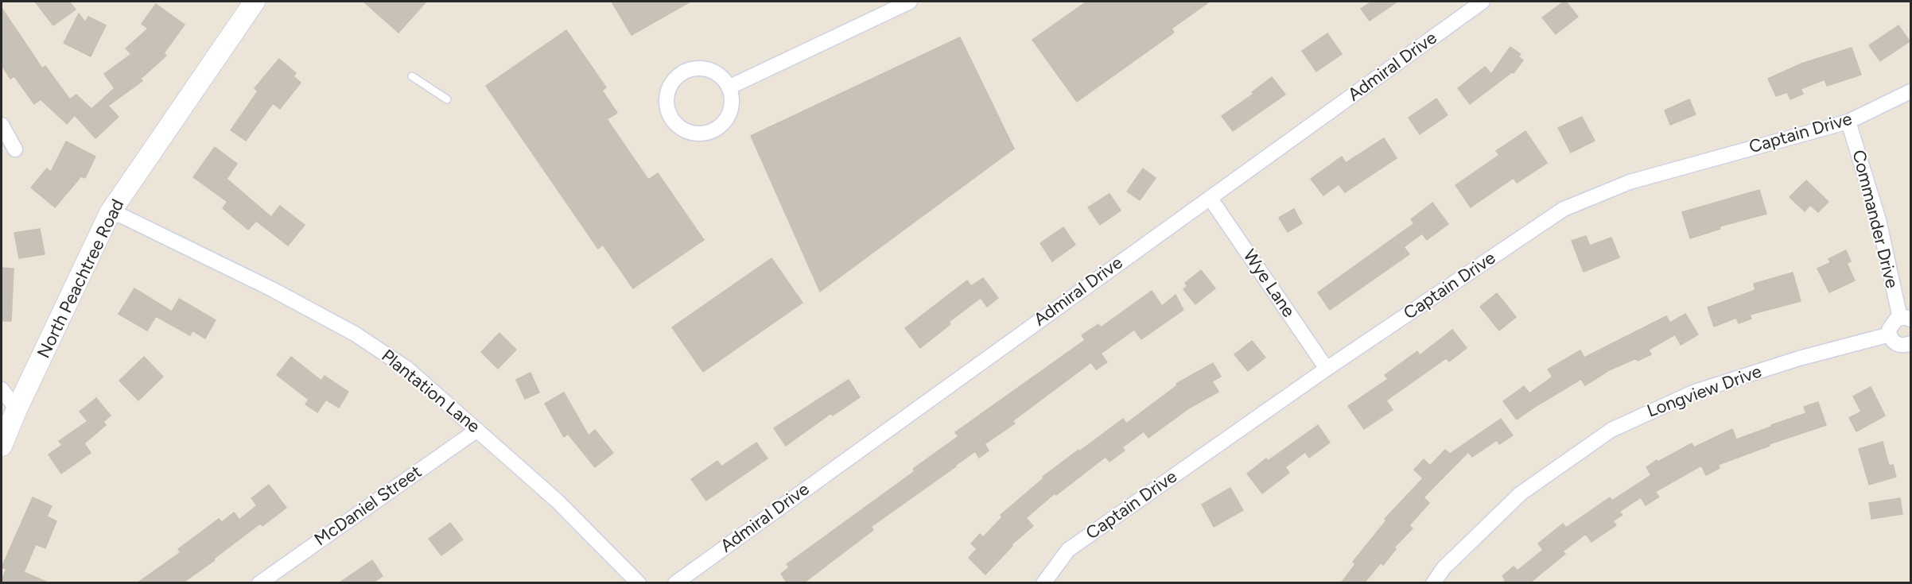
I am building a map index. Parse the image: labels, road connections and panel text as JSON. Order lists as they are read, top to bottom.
{
  "streets": {
    "street": [
      "Admiral Drive",
      "Captain Drive",
      "Commander Drive",
      "North Peachtree Road",
      "Wye Lane",
      "Plantation Lane",
      "Longview Drive",
      "McDaniel Street"
    ]
  },
  "crossings": [
    ["Admiral Drive", "Wye Lane"],
    ["Captain Drive", "Commander Drive"],
    ["Captain Drive", "Wye Lane"],
    ["North Peachtree Road", "Plantation Lane"],
    ["Plantation Lane", "McDaniel Street"]
  ]
}
